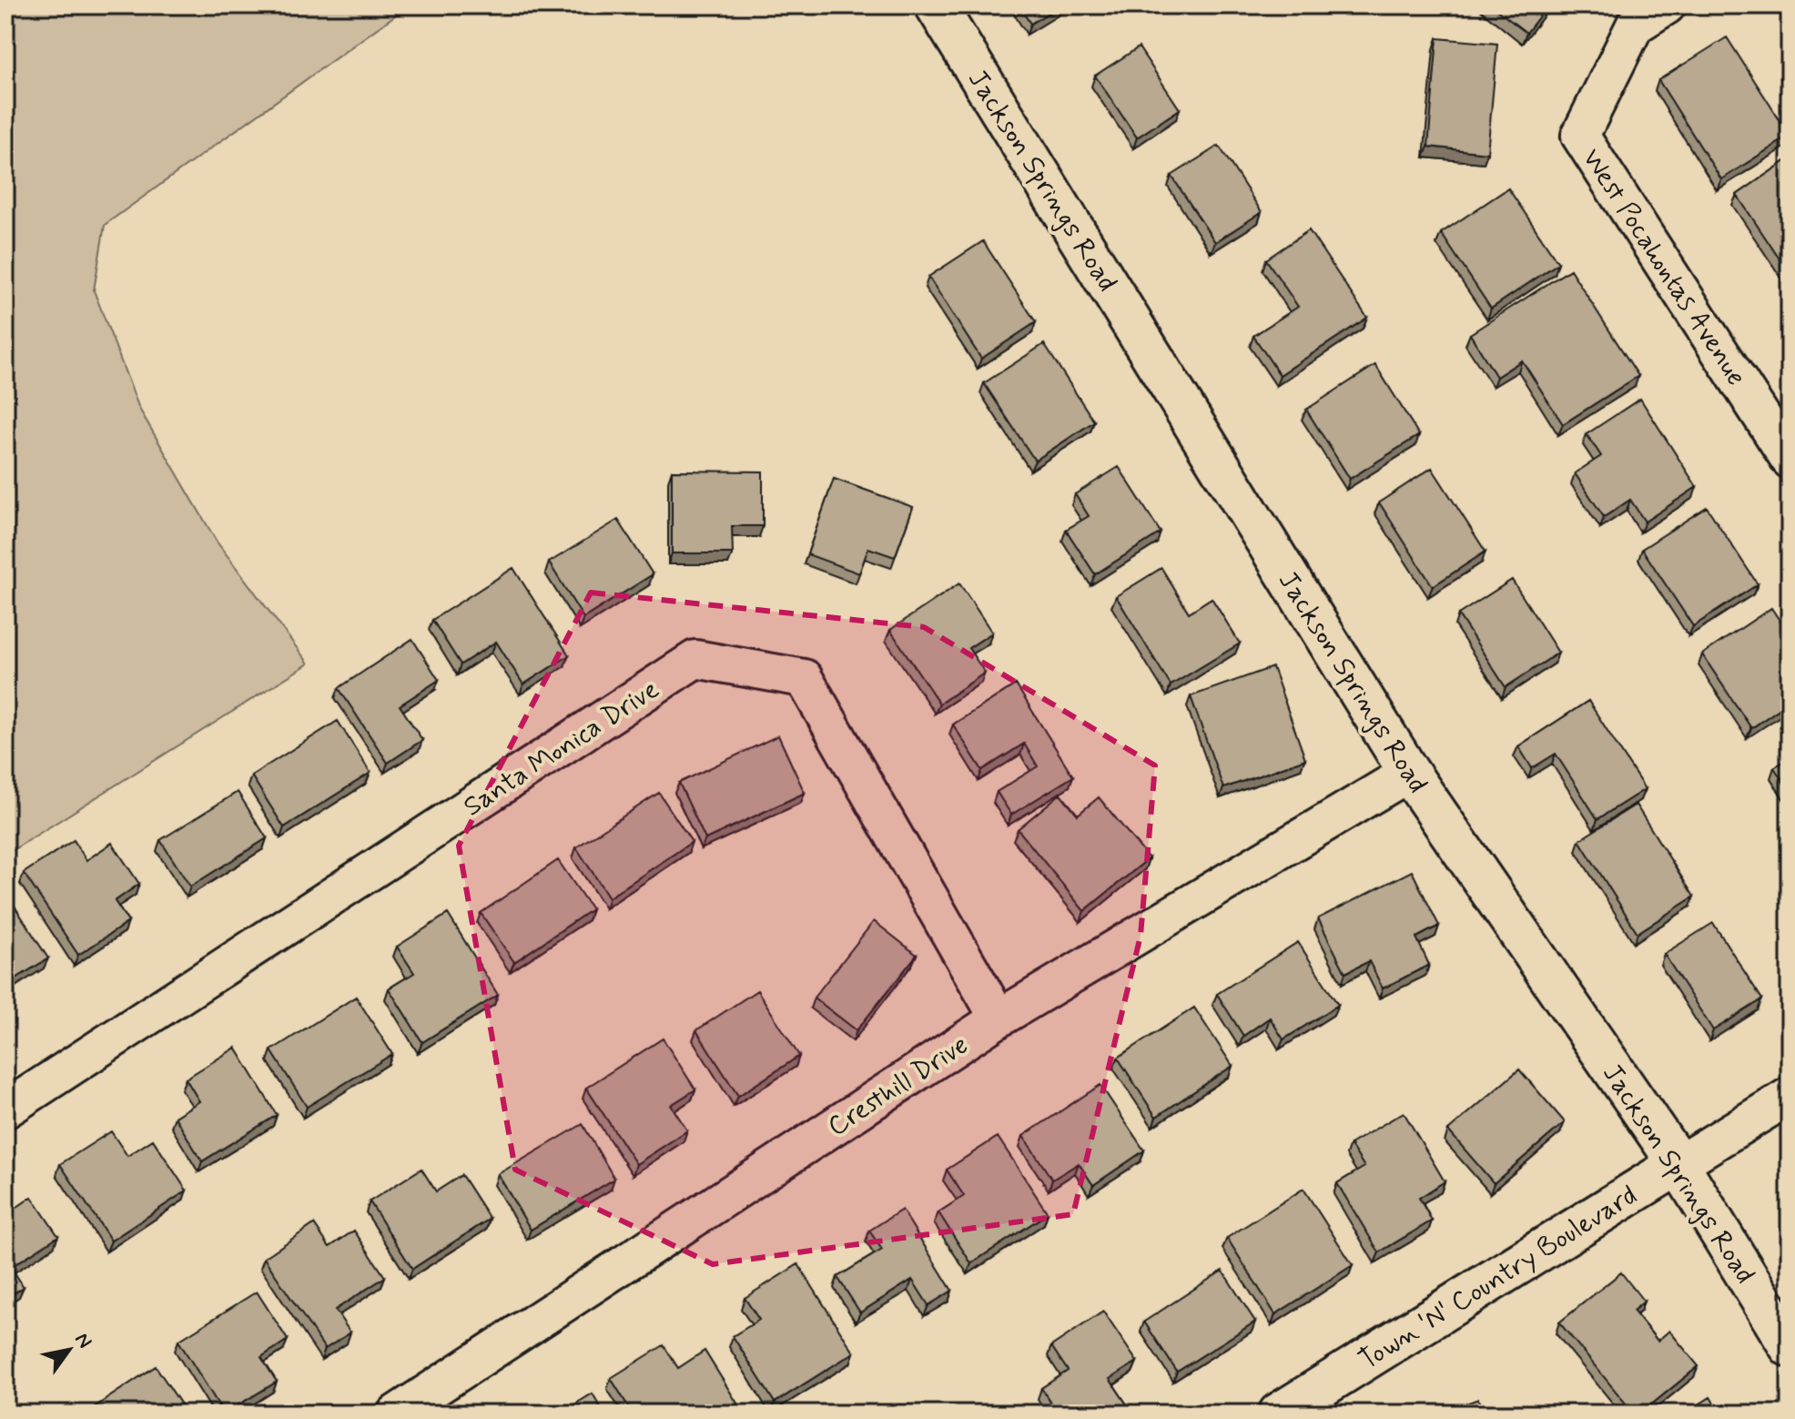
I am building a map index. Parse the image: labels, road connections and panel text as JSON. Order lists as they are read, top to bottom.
{
  "streets": {
    "street": [
      "Jackson Springs Road",
      "West Pocahontas Avenue",
      "Santa Monica Drive",
      "Cresthill Drive",
      "Town 'N' Country Boulevard"
    ]
  },
  "crossings": [
    ["Jackson Springs Road", "Cresthill Drive"],
    ["Jackson Springs Road", "Town 'N' Country Boulevard"],
    ["Santa Monica Drive", "Cresthill Drive"]
  ],
  "north": "top right"
}
